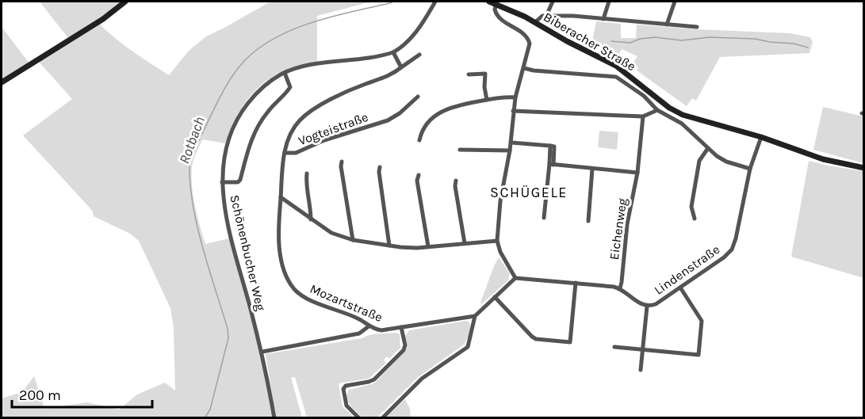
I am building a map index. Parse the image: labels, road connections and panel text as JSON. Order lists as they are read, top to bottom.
{
  "streets": {
    "street": [
      "Biberacher Straße",
      "Vogteistraße",
      "Eichenweg",
      "Schönenbucher Weg",
      "Lindenstraße",
      "Mozartstraße"
    ]
  },
  "crossings": [
    ["Biberacher Straße", "Lindenstraße"],
    ["Vogteistraße", "Mozartstraße"],
    ["Eichenweg", "Lindenstraße"]
  ],
  "districts": ["SCHÜGELE"],
  "water": ["Rotbach"],
  "scale_bar": "200 m"
}
